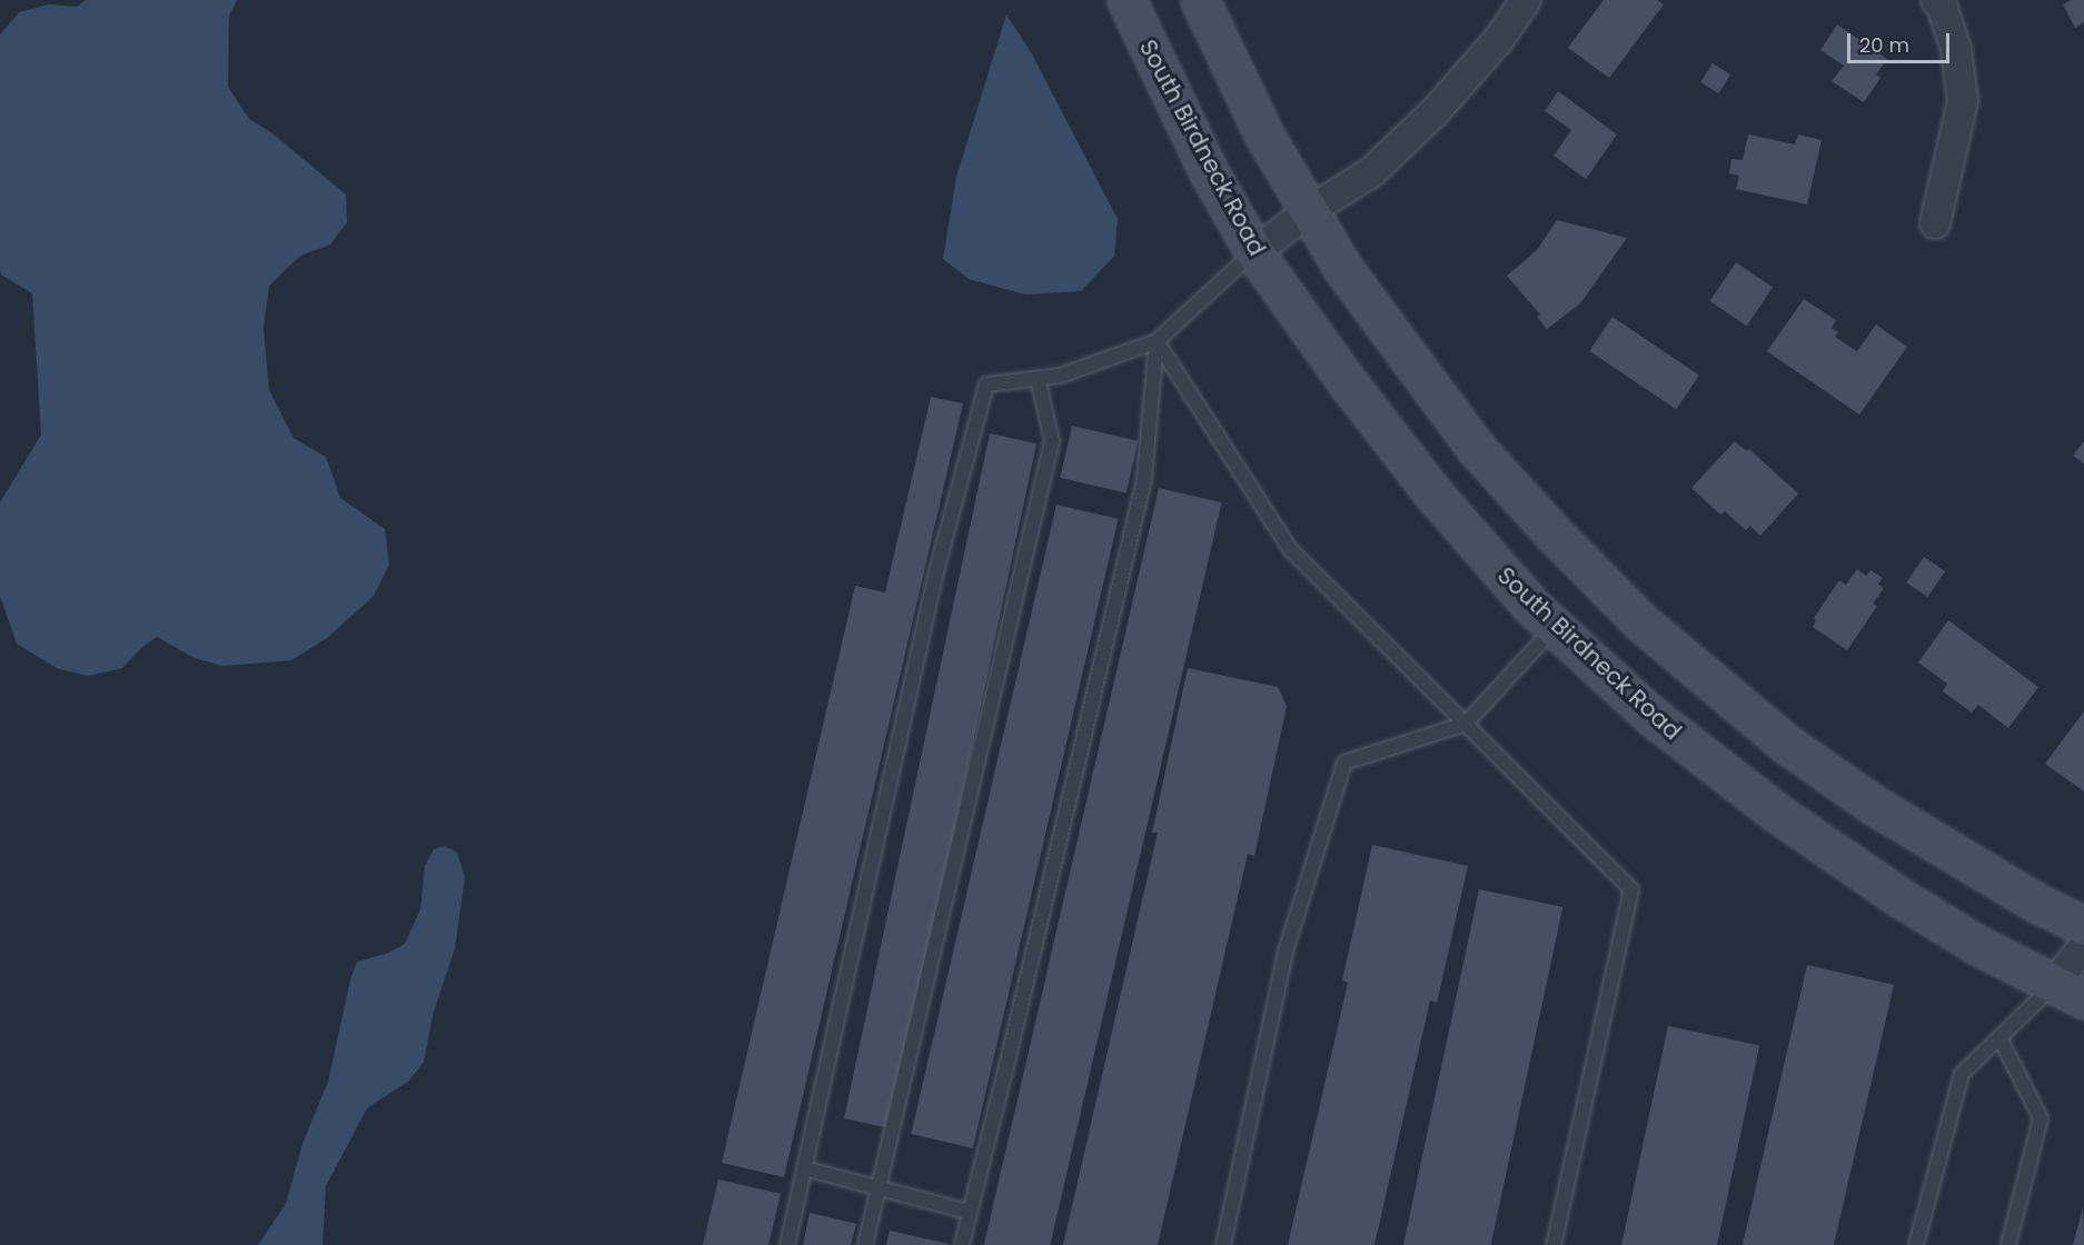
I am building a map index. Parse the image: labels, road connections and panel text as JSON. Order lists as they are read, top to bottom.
{
  "streets": {
    "main road": ["South Birdneck Road"]
  },
  "scale_bar": "20 m"
}
